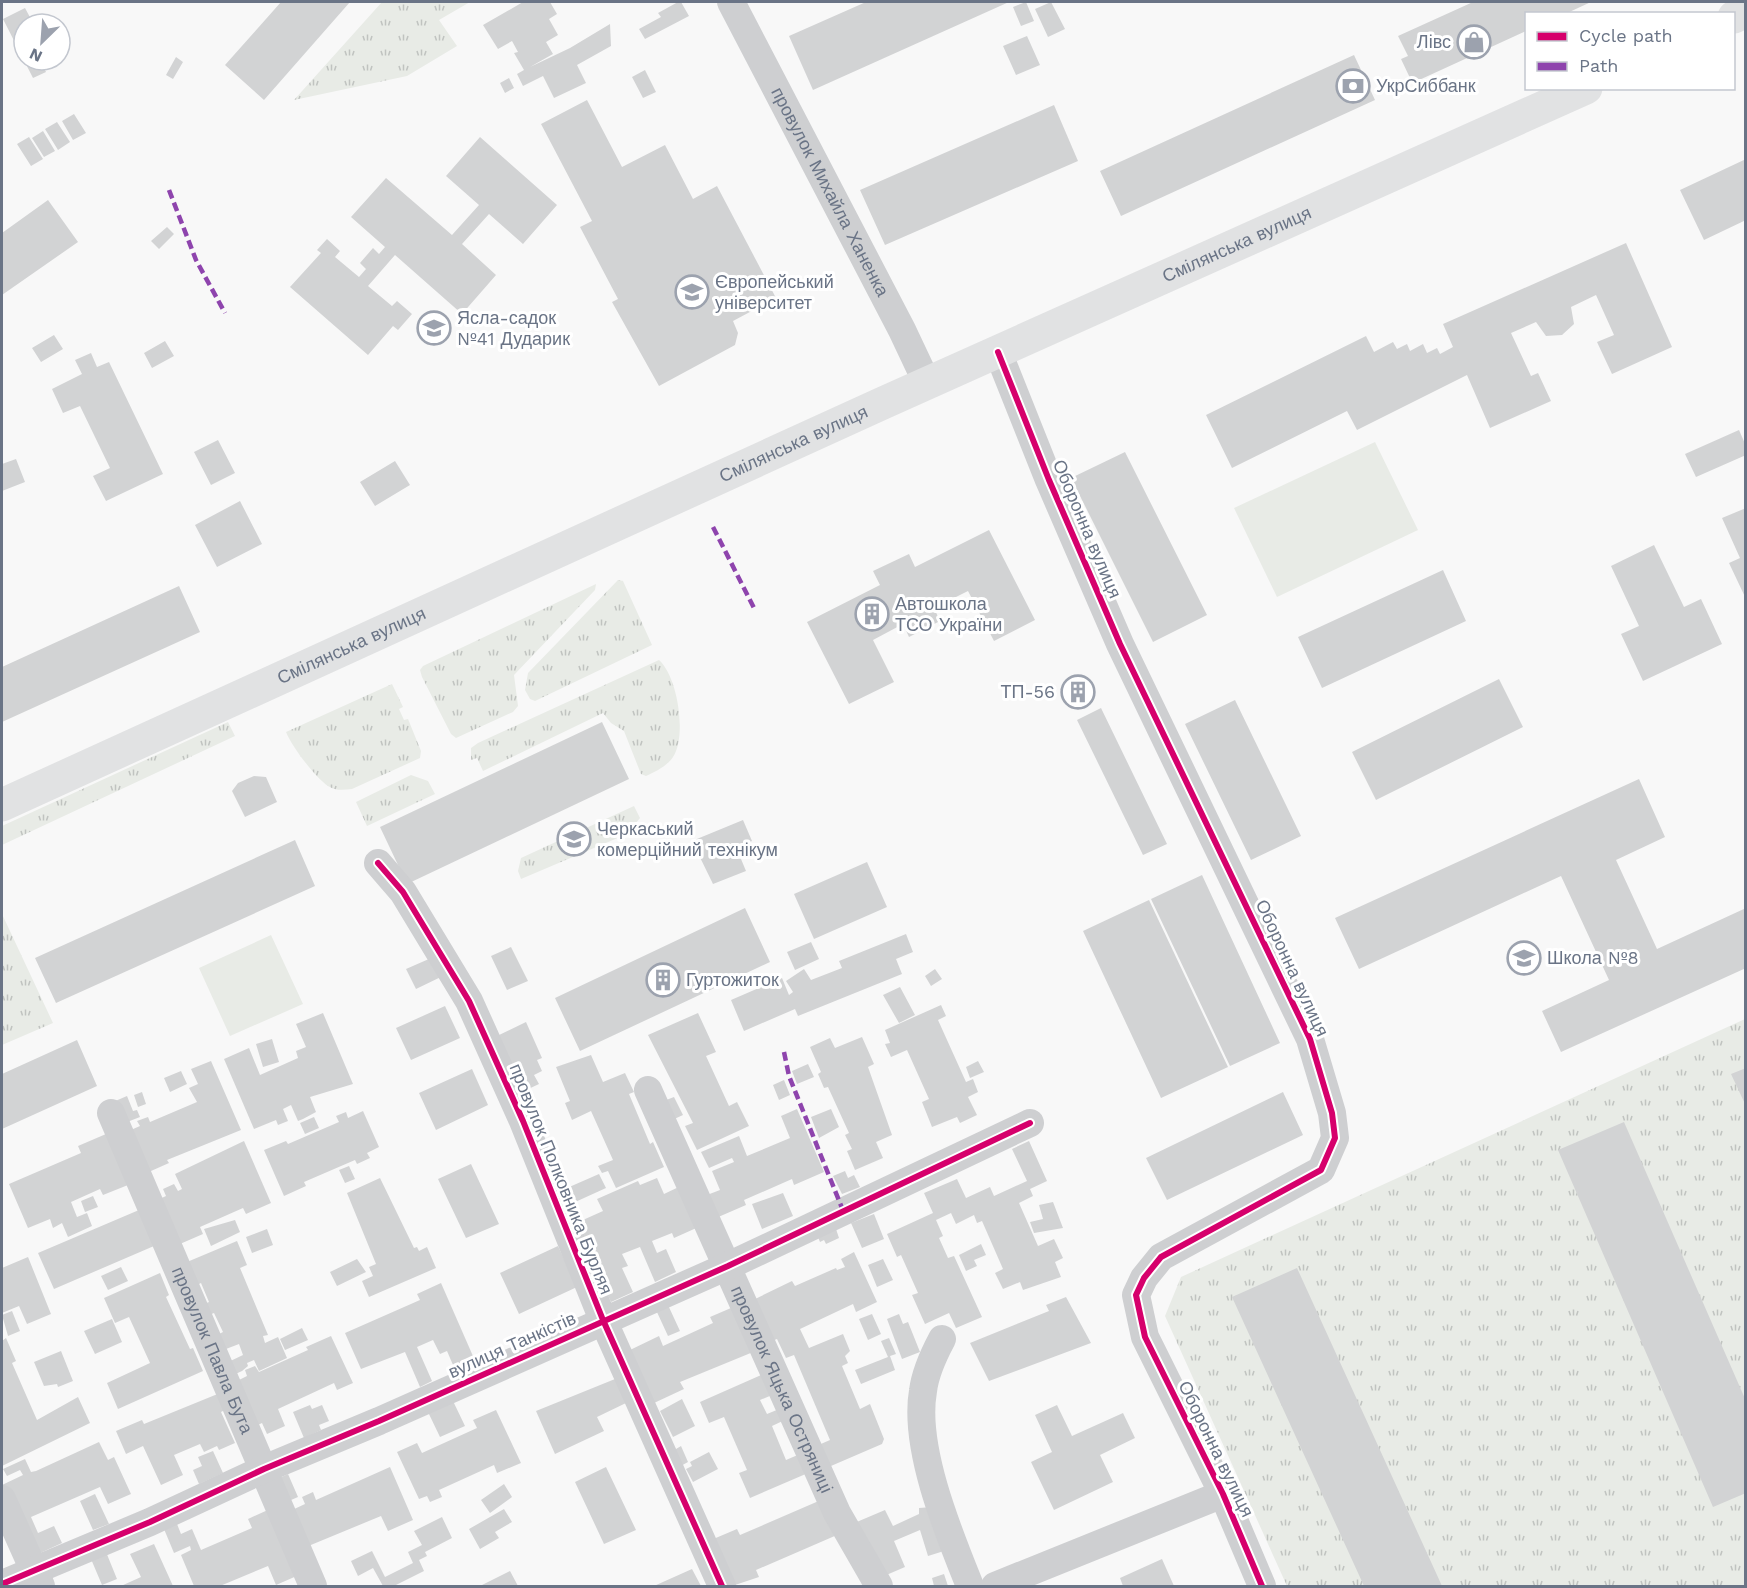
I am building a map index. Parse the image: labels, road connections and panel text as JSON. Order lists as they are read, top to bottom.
{
  "streets": {
    "main road": ["Смілянська вулиця"],
    "street": [
      "провулок Михайла Ханенка",
      "Оборонна вулиця",
      "провулок Полковника Бурляя",
      "вулиця Танкістів",
      "провулок Павла Бута",
      "провулок Яцька Остряниці"
    ]
  },
  "crossings": [
    ["провулок Михайла Ханенка", "Смілянська вулиця"],
    ["Смілянська вулиця", "Оборонна вулиця"],
    ["провулок Полковника Бурляя", "вулиця Танкістів"],
    ["вулиця Танкістів", "провулок Павла Бута"],
    ["вулиця Танкістів", "провулок Яцька Остряниці"]
  ],
  "places": {
    "shop": ["Лівс"],
    "bank": ["УкрСиббанк"],
    "school or university": [
      "Європейський університет",
      "Ясла-садок №41 Дударик",
      "Черкаський комерційний технікум",
      "Школа №8"
    ],
    "building": ["Автошкола ТСО України", "ТП-56", "Гуртожиток"]
  },
  "legend": ["Cycle path", "Path"],
  "north": "bottom left"
}
